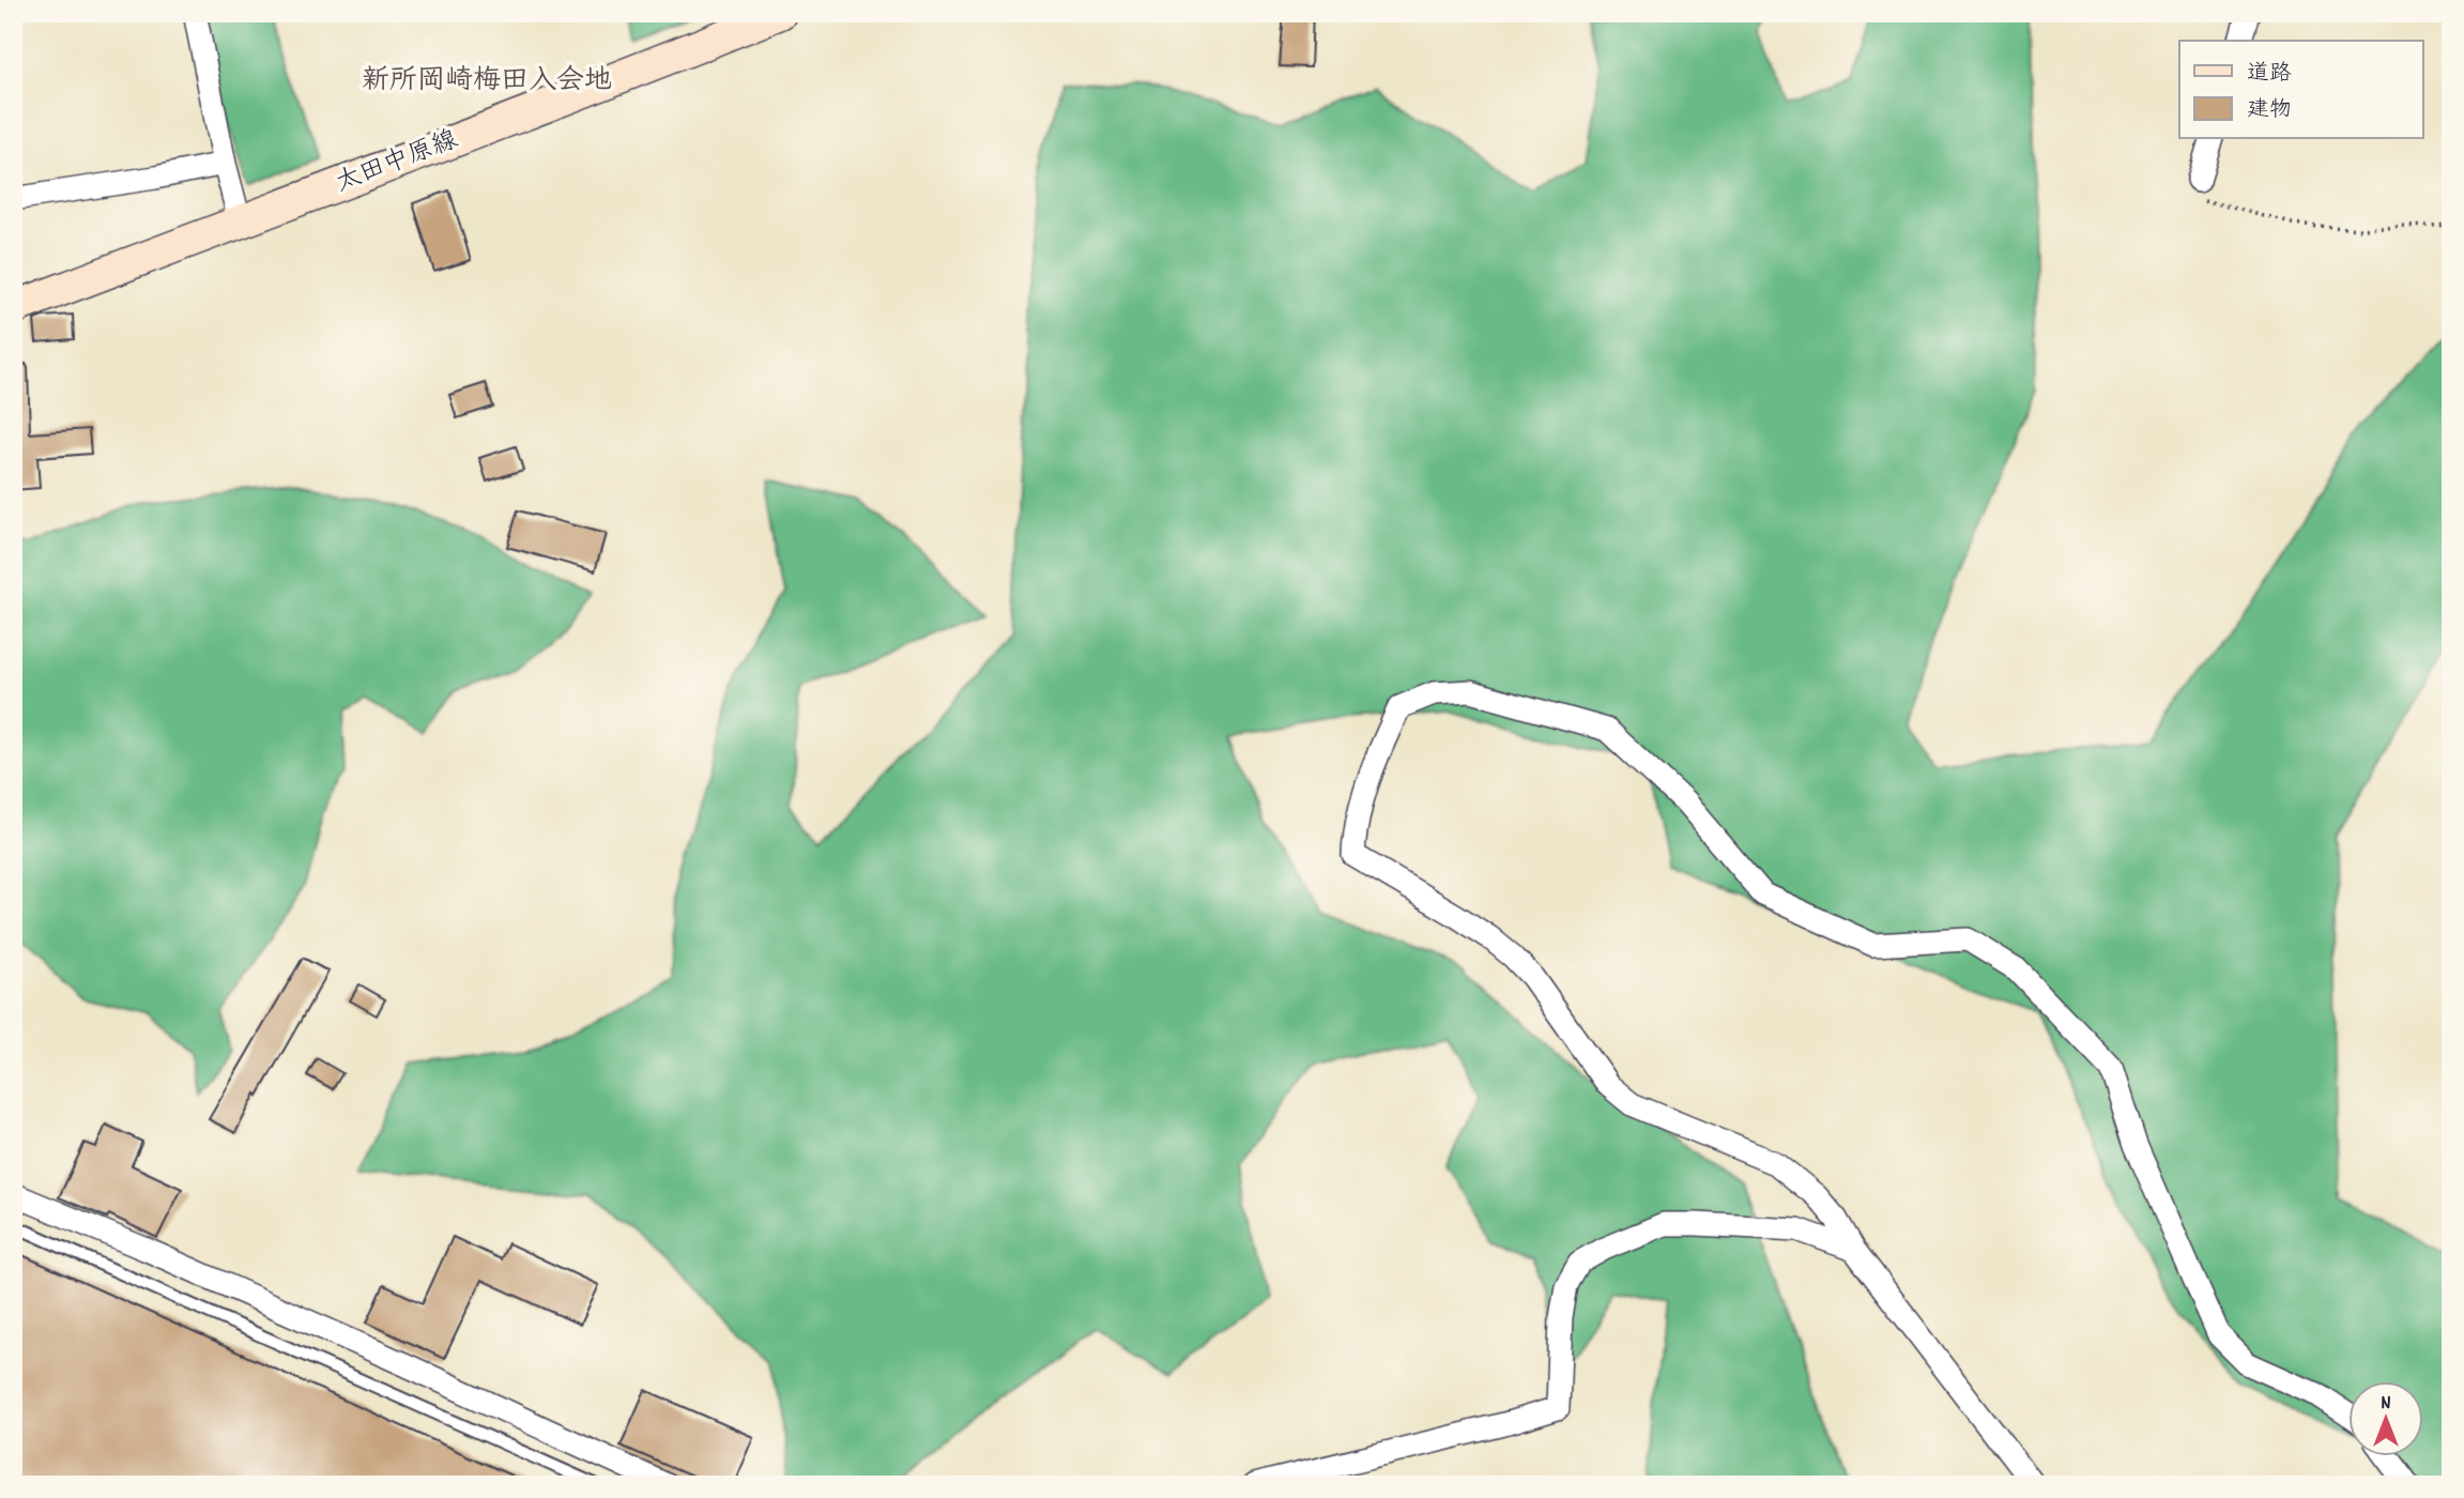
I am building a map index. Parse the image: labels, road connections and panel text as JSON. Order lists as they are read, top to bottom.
{
  "streets": {
    "main road": ["太田中原線"]
  },
  "districts": ["新所岡崎梅田入会地"],
  "legend": ["道路", "建物"],
  "north": "top"
}
